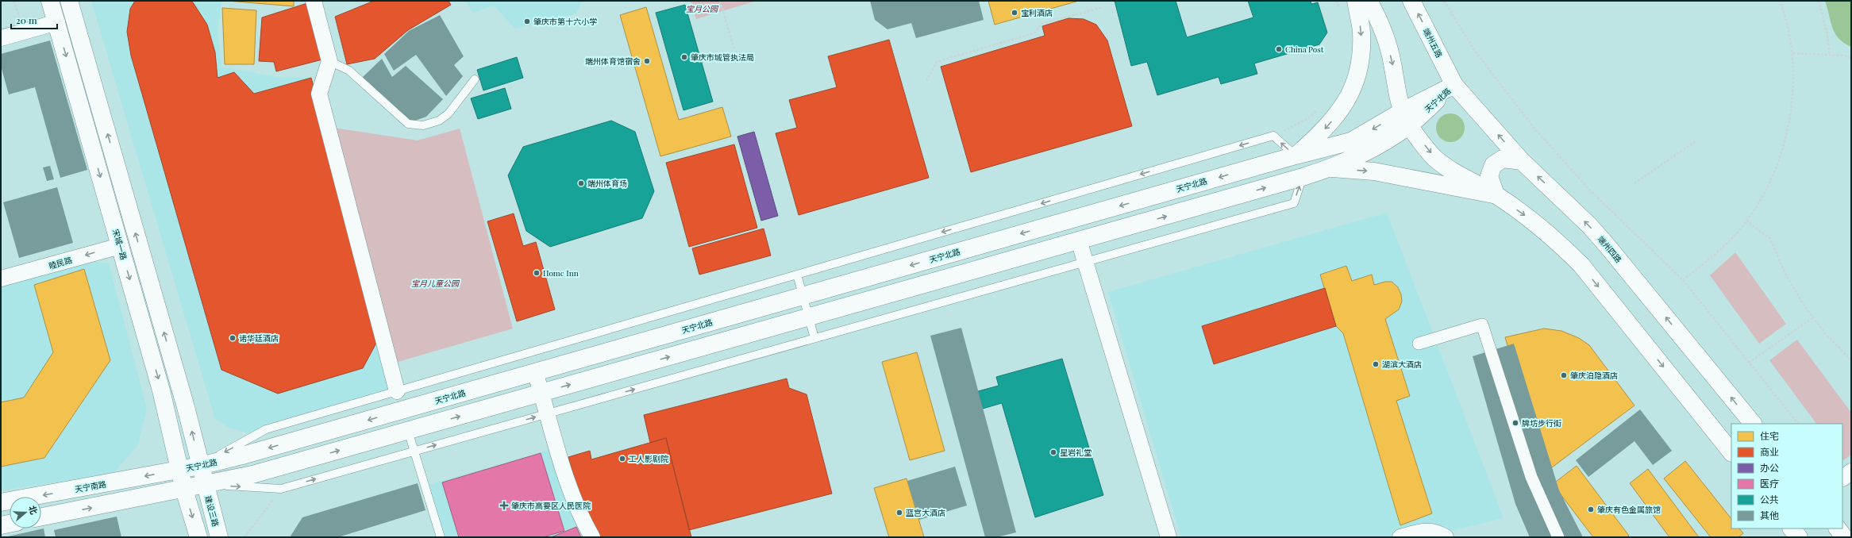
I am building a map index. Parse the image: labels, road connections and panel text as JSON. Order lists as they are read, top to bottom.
{
  "streets": {
    "main road": [
      "端州五路",
      "天宁北路",
      "宋城一路",
      "端州四路",
      "天宁南路",
      "建设三路"
    ],
    "street": ["睦民路"]
  },
  "crossings": [
    ["端州五路", "天宁北路"],
    ["端州五路", "端州四路"],
    ["天宁北路", "宋城一路"],
    ["天宁北路", "端州四路"],
    ["天宁北路", "天宁南路"],
    ["天宁北路", "建设三路"],
    ["宋城一路", "睦民路"],
    ["宋城一路", "天宁南路"]
  ],
  "one_way": ["睦民路"],
  "parks": ["宝月公园", "宝月儿童公园"],
  "places": {
    "other": [
      "宝利酒店",
      "肇庆市第十六小学",
      "China Post",
      "肇庆市城管执法局",
      "端州体育馆宿舍",
      "端州体育场",
      "Home Inn",
      "诺华廷酒店",
      "湖滨大酒店",
      "肇庆泊隐酒店",
      "牌坊步行街",
      "星岩礼堂",
      "工人影剧院",
      "肇庆有色金属旅馆",
      "蓝宫大酒店"
    ],
    "health": ["肇庆市高要区人民医院"]
  },
  "legend": [
    "住宅",
    "商业",
    "办公",
    "医疗",
    "公共",
    "其他"
  ],
  "scale_bar": "20 m",
  "north": "right"
}
